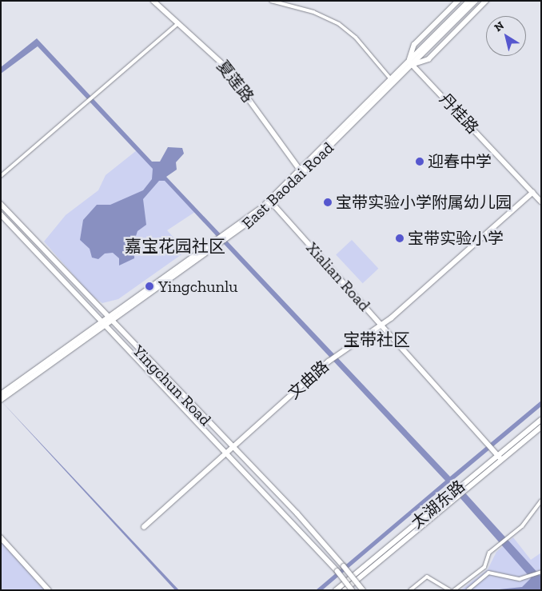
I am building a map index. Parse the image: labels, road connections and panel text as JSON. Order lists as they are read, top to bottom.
{
  "streets": {
    "main road": [
      "夏莲路",
      "丹桂路",
      "East Baodai Road",
      "Xialian Road",
      "文曲路",
      "Yingchun Road",
      "太湖东路"
    ]
  },
  "crossings": [
    ["夏莲路", "East Baodai Road"],
    ["丹桂路", "East Baodai Road"],
    ["丹桂路", "文曲路"],
    ["East Baodai Road", "Xialian Road"],
    ["East Baodai Road", "Yingchun Road"],
    ["Xialian Road", "文曲路"],
    ["Xialian Road", "太湖东路"],
    ["文曲路", "Yingchun Road"]
  ],
  "districts": ["嘉宝花园社区", "宝带社区"],
  "places": [
    "迎春中学",
    "宝带实验小学附属幼儿园",
    "宝带实验小学",
    "Yingchunlu"
  ],
  "north": "top left"
}
